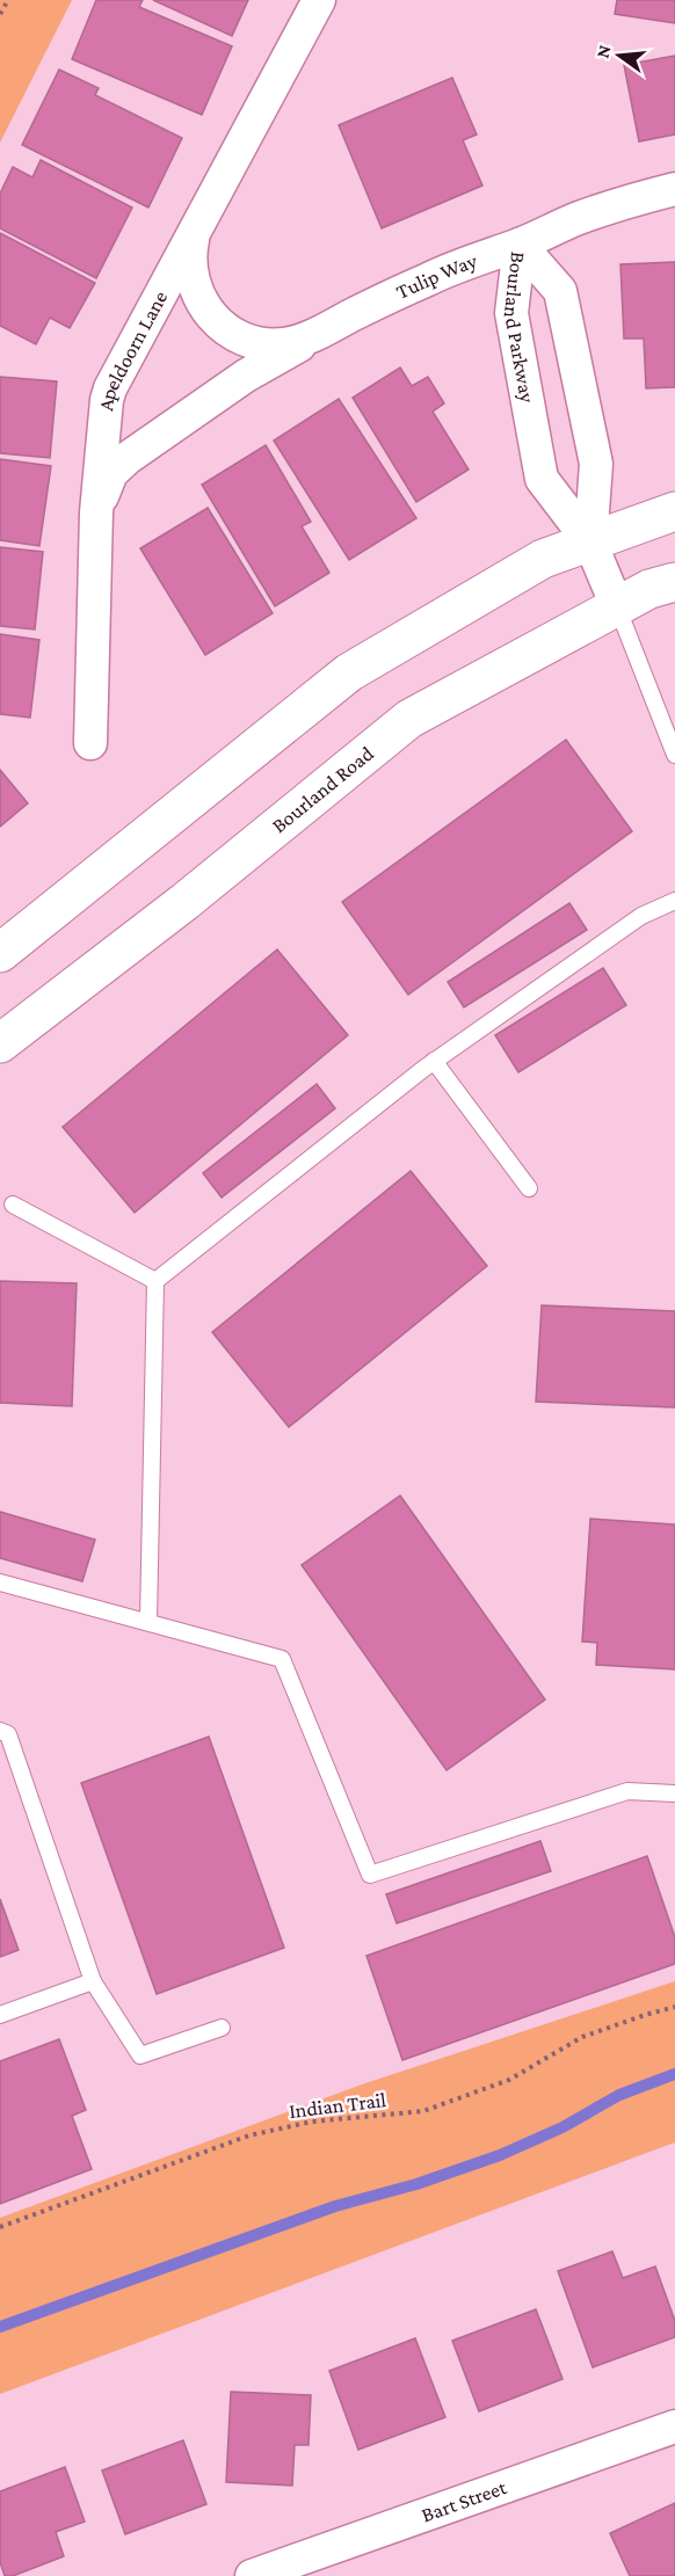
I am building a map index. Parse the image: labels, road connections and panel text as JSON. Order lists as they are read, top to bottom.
{
  "streets": {
    "main road": ["Bourland Road"],
    "street": [
      "Tulip Way",
      "Bourland Parkway",
      "Apeldoorn Lane",
      "Bart Street"
    ],
    "path": ["Indian Trail"]
  },
  "crossings": [
    ["Tulip Way", "Bourland Parkway"],
    ["Tulip Way", "Apeldoorn Lane"],
    ["Bourland Parkway", "Bourland Road"]
  ],
  "north": "left"
}
